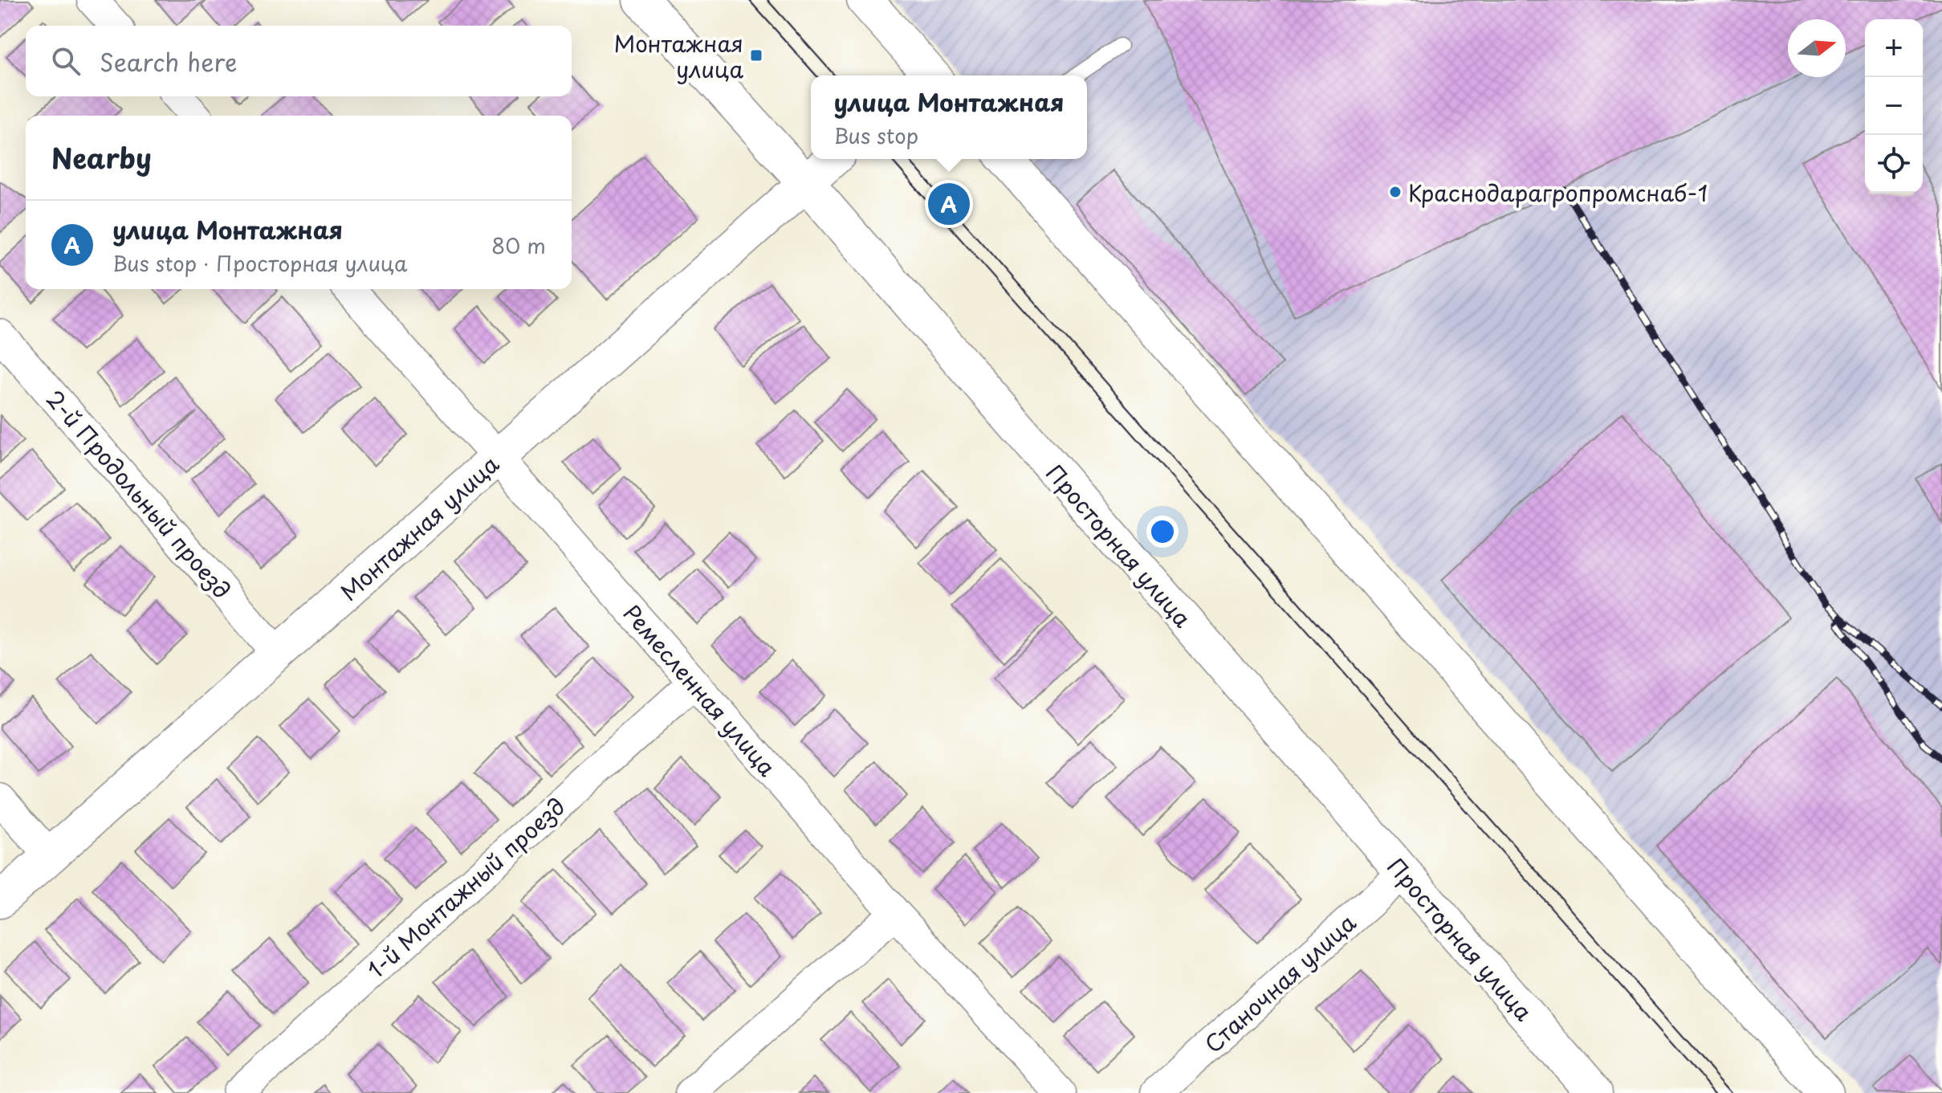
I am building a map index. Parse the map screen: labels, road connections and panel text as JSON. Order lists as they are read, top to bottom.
{
  "streets": {
    "street": [
      "2-й Продольный проезд",
      "Монтажная улица",
      "Просторная улица",
      "Ремесленная улица",
      "1-й Монтажный проезд",
      "Станочная улица"
    ]
  },
  "crossings": [
    ["2-й Продольный проезд", "Монтажная улица"],
    ["Монтажная улица", "Просторная улица"],
    ["Монтажная улица", "Ремесленная улица"],
    ["Просторная улица", "Станочная улица"],
    ["Ремесленная улица", "1-й Монтажный проезд"]
  ],
  "places": {
    "transit": ["Монтажная улица"],
    "other": ["Краснодарагропромснаб-1"]
  },
  "north": "right",
  "page": {
    "map_buttons": ["+", "−"],
    "search": "Search here",
    "popup": ["улица Монтажная", "Bus stop"],
    "heading": "Nearby",
    "pins": "A",
    "list": [
      {
        "mark": "A",
        "name": "улица Монтажная",
        "note": "Bus stop · Просторная улица",
        "value": "80 m"
      }
    ]
  }
}
